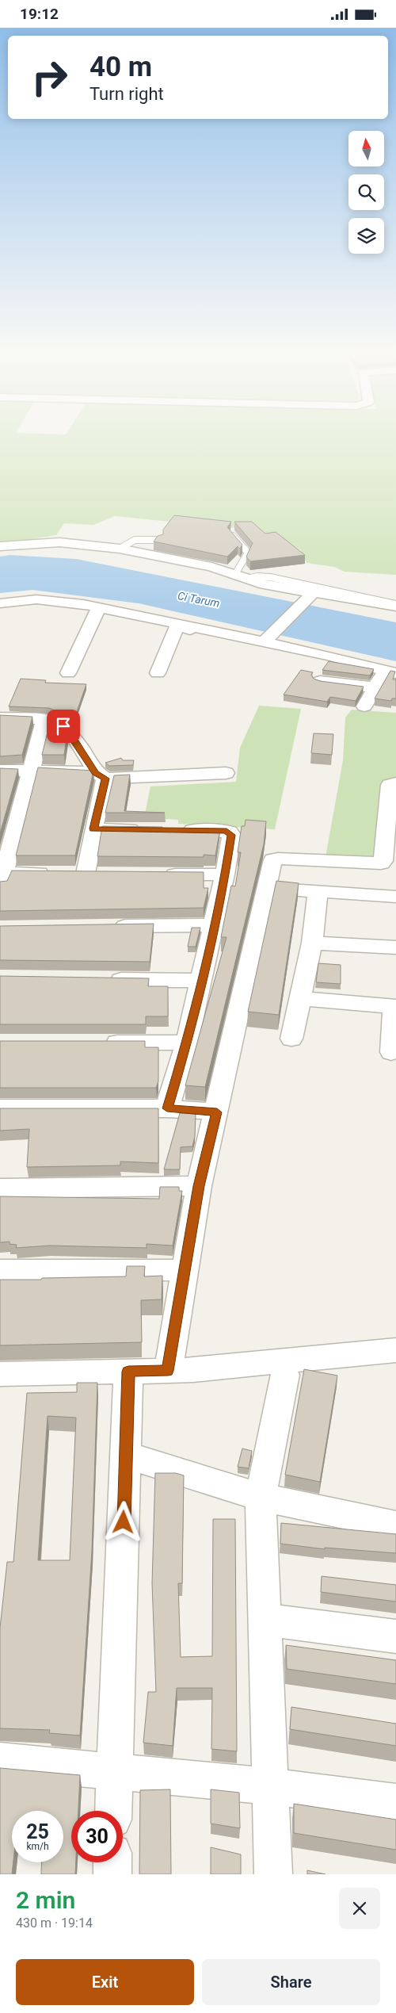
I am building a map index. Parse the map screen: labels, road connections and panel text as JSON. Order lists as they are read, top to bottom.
{
  "water": ["Ci Tarum"],
  "north": "top",
  "page": {
    "status": "19:12",
    "turn": ["40 m", "Turn right"],
    "speed": "25 km/h",
    "limit": "30",
    "heading": ["2 min", "430 m · 19:14"],
    "buttons": ["Exit", "Share"]
  }
}
